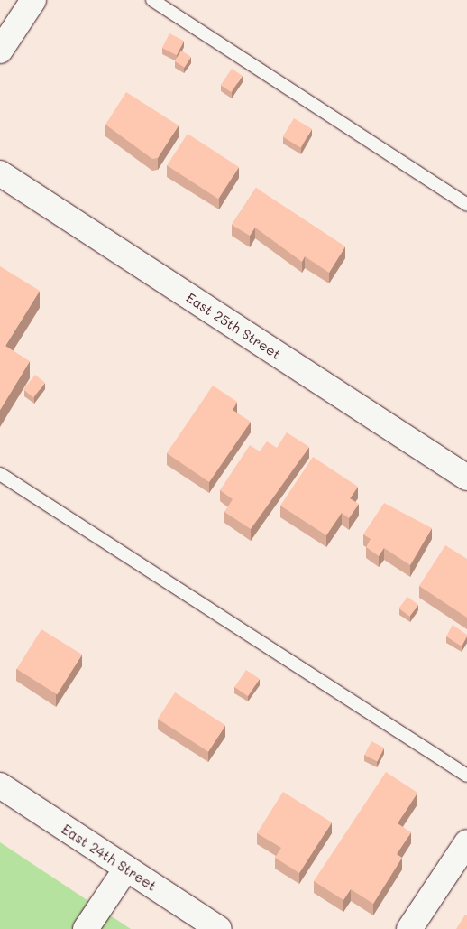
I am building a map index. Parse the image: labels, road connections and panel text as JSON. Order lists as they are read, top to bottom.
{
  "streets": {
    "street": ["East 25th Street", "East 24th Street"]
  }
}
